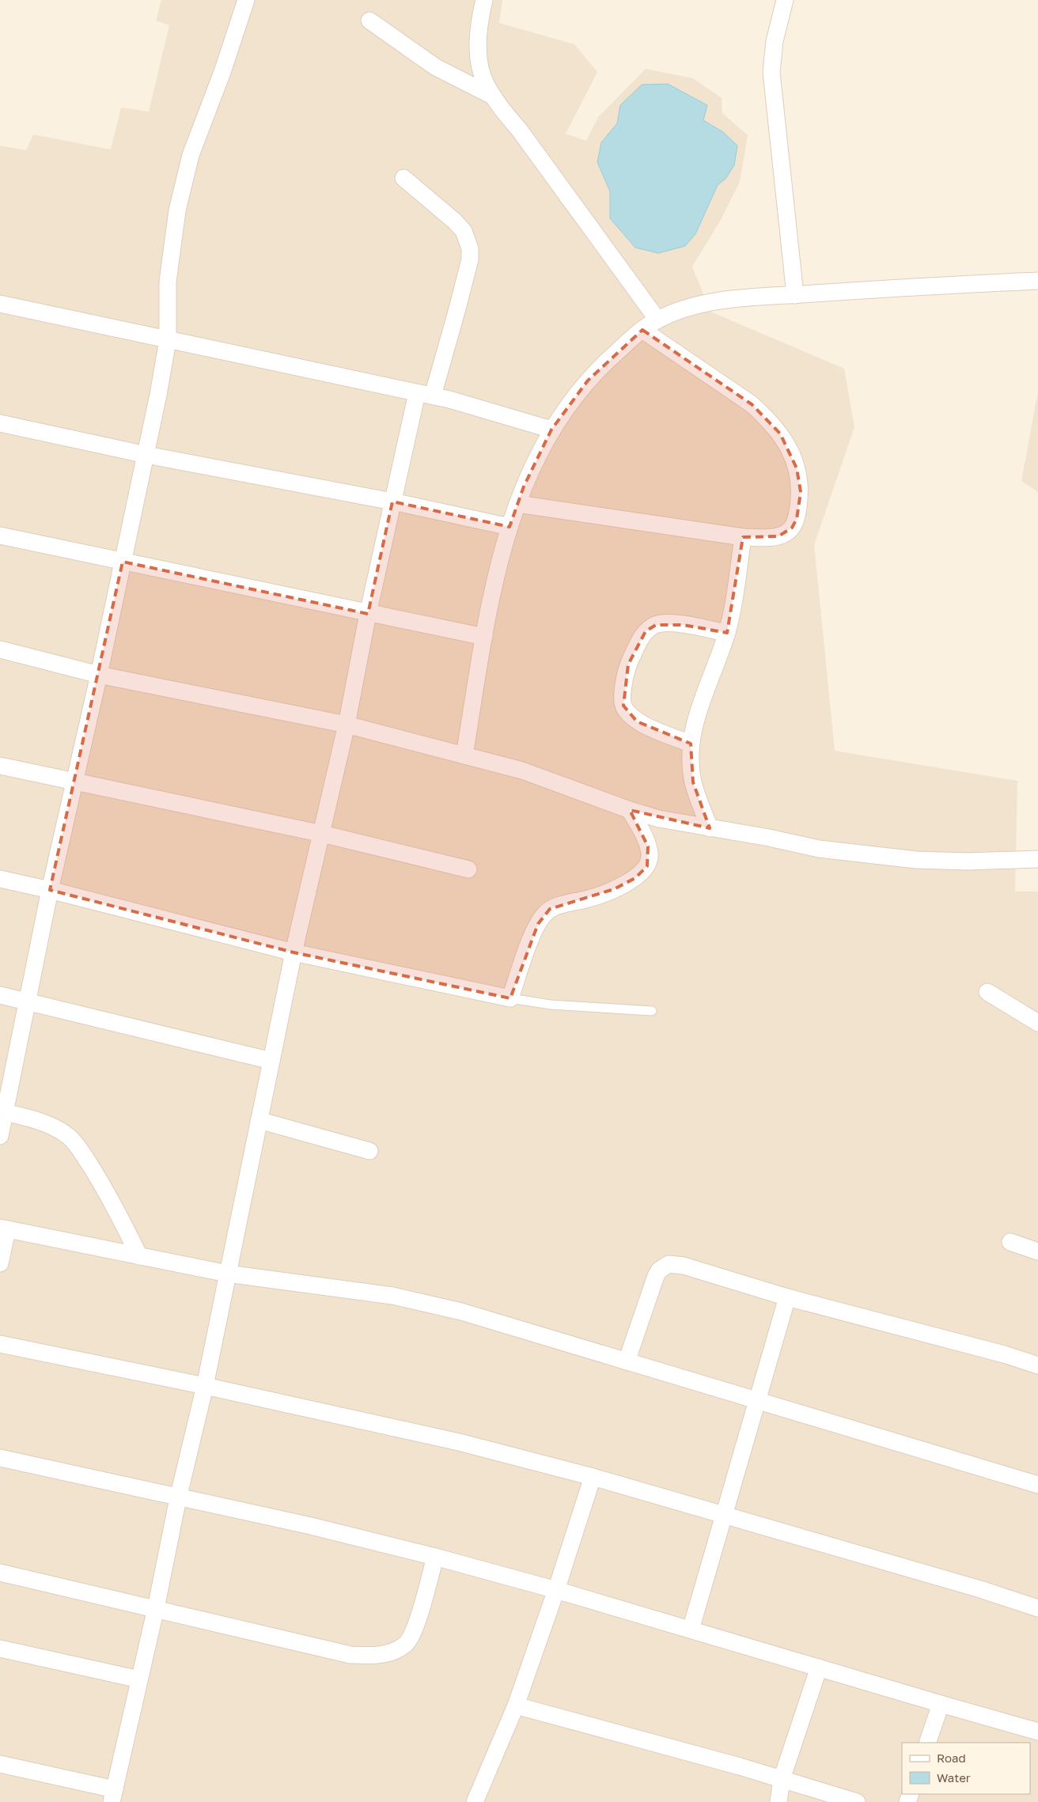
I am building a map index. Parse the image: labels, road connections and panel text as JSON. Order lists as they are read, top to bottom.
{
  "legend": ["Road", "Water"]
}
